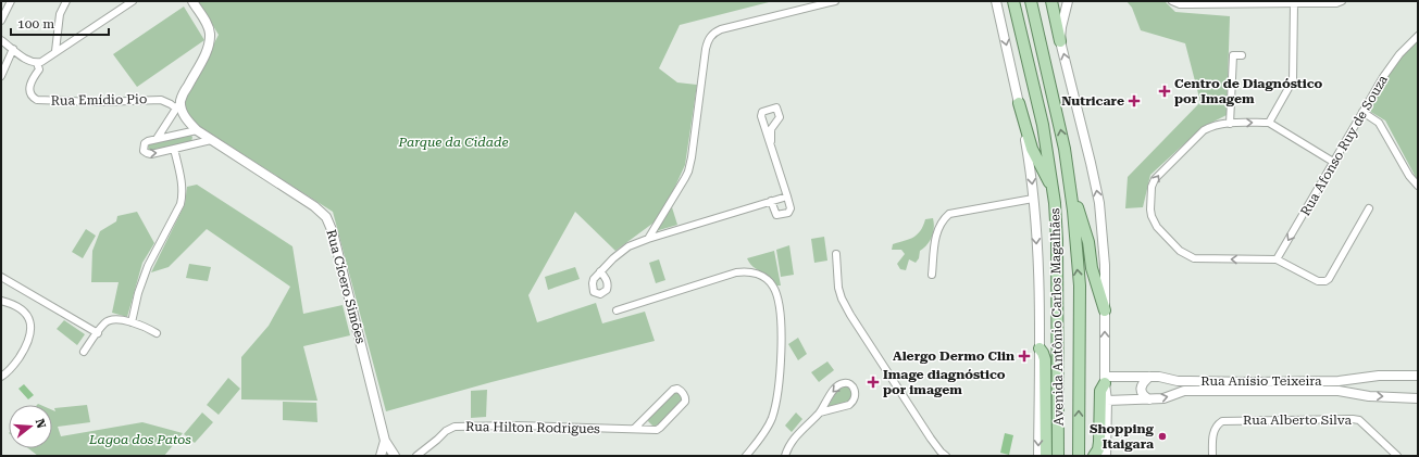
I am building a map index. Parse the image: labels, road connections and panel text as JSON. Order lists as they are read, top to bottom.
{
  "streets": {
    "main road": ["Avenida Antônio Carlos Magalhães"],
    "street": [
      "Rua Emídio Pio",
      "Rua Afonso Ruy de Souza",
      "Rua Cícero Simões",
      "Rua Anísio Teixeira",
      "Rua Alberto Silva",
      "Rua Hilton Rodrigues"
    ]
  },
  "one_way": ["Rua Afonso Ruy de Souza"],
  "parks": ["Parque da Cidade", "Lagoa dos Patos"],
  "places": {
    "health": [
      "Centro de Diagnóstico por Imagem",
      "Nutricare",
      "Alergo Dermo Clin",
      "Image diagnóstico por imagem"
    ],
    "other": ["Shopping Itaigara"]
  },
  "scale_bar": "100 m",
  "north": "right"
}
